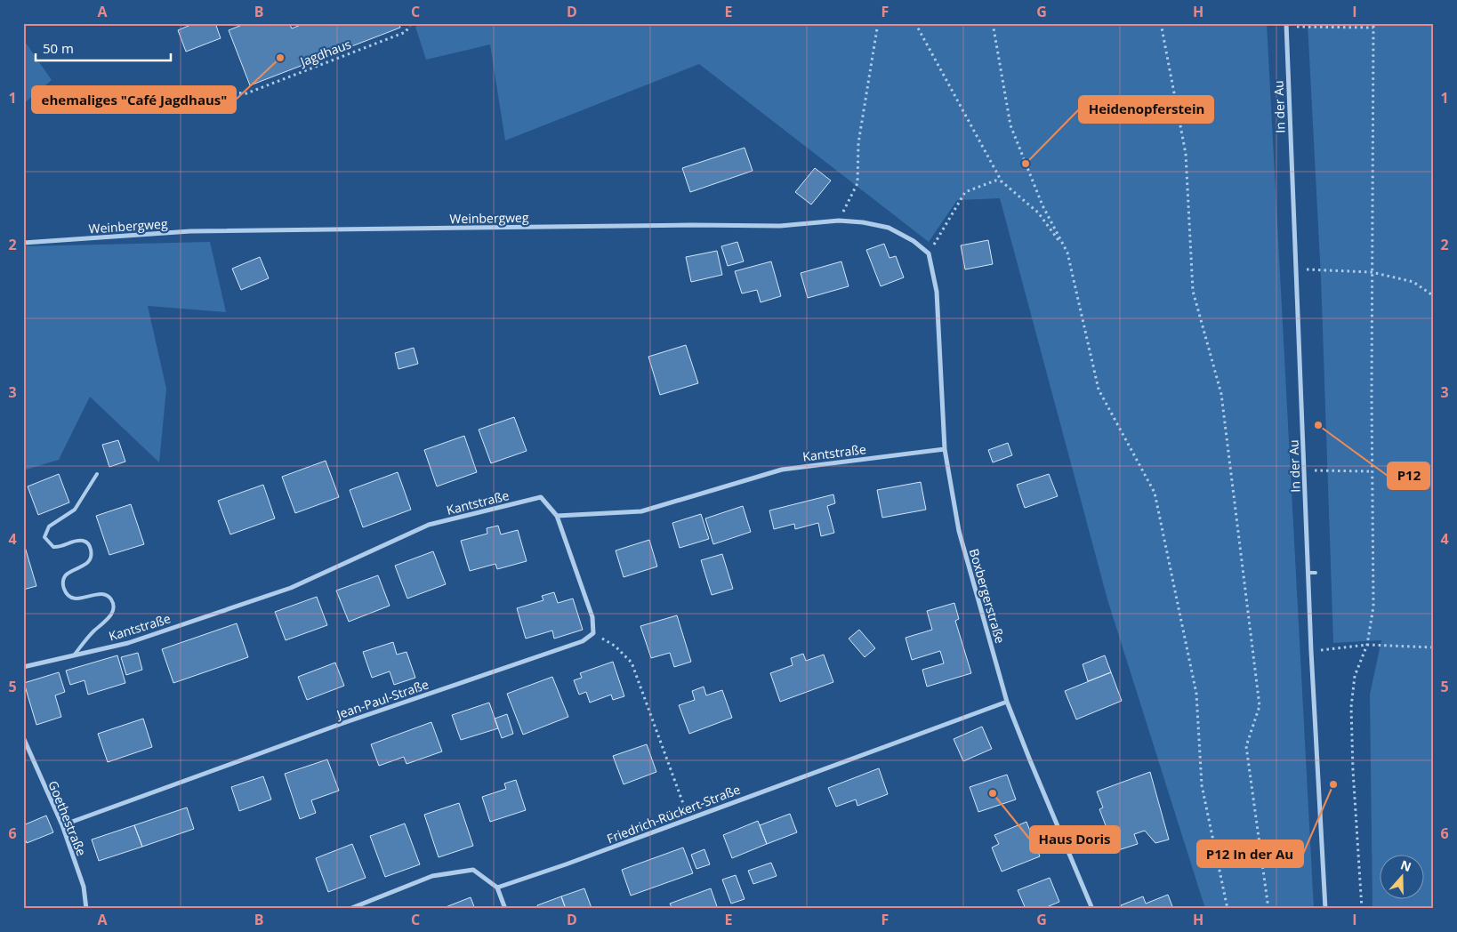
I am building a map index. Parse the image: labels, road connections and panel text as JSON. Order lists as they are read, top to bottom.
{
  "streets": {
    "street": [
      "In der Au",
      "Weinbergweg",
      "Kantstraße",
      "Boxbergerstraße",
      "Jean-Paul-Straße",
      "Friedrich-Rückert-Straße",
      "Goethestraße"
    ],
    "path": ["Jagdhaus"]
  },
  "crossings": [
    ["Weinbergweg", "Boxbergerstraße"],
    ["Kantstraße", "Boxbergerstraße"],
    ["Kantstraße", "Jean-Paul-Straße"],
    ["Boxbergerstraße", "Friedrich-Rückert-Straße"],
    ["Jean-Paul-Straße", "Goethestraße"]
  ],
  "places": [
    "ehemaliges \"Café Jagdhaus\"",
    "Heidenopferstein",
    "P12",
    "P12 In der Au",
    "Haus Doris"
  ],
  "scale_bar": "50 m",
  "north": "top",
  "grid": {
    "columns": [
      "A",
      "B",
      "C",
      "D",
      "E",
      "F",
      "G",
      "H",
      "I"
    ],
    "rows": [
      "1",
      "2",
      "3",
      "4",
      "5",
      "6"
    ]
  }
}
